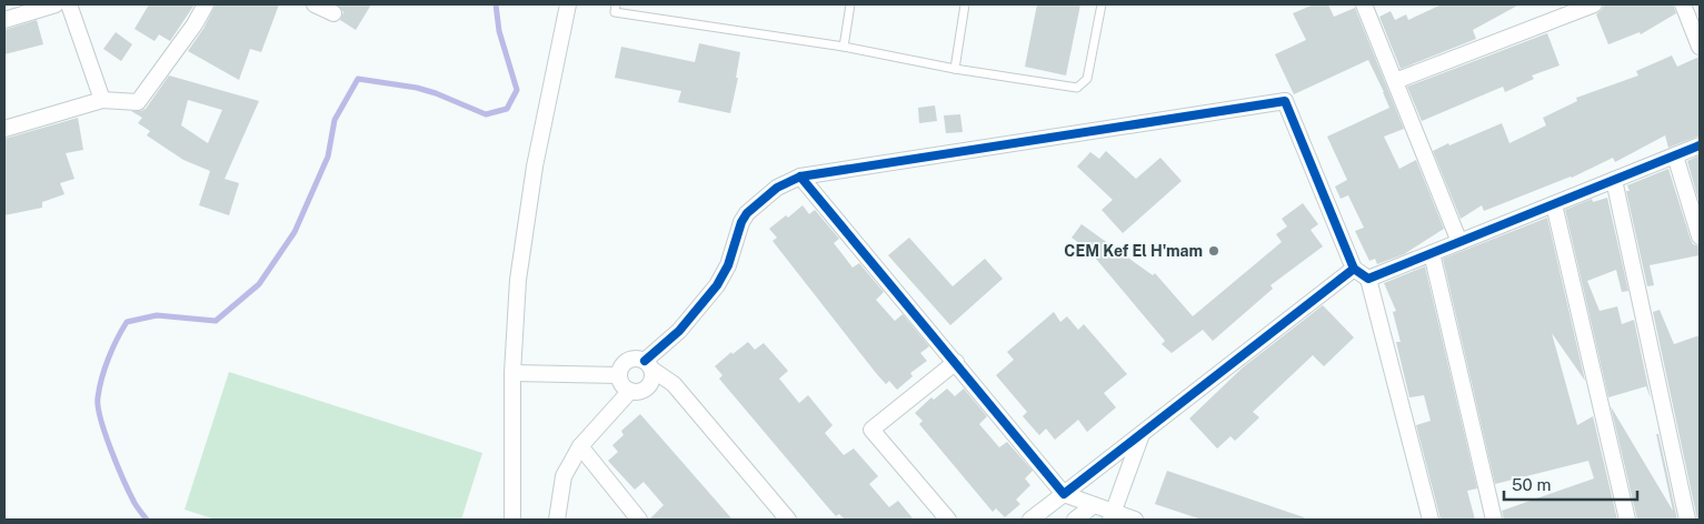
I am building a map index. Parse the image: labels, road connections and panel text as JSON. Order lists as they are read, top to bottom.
{
  "places": ["CEM Kef El H'mam"],
  "scale_bar": "50 m"
}
